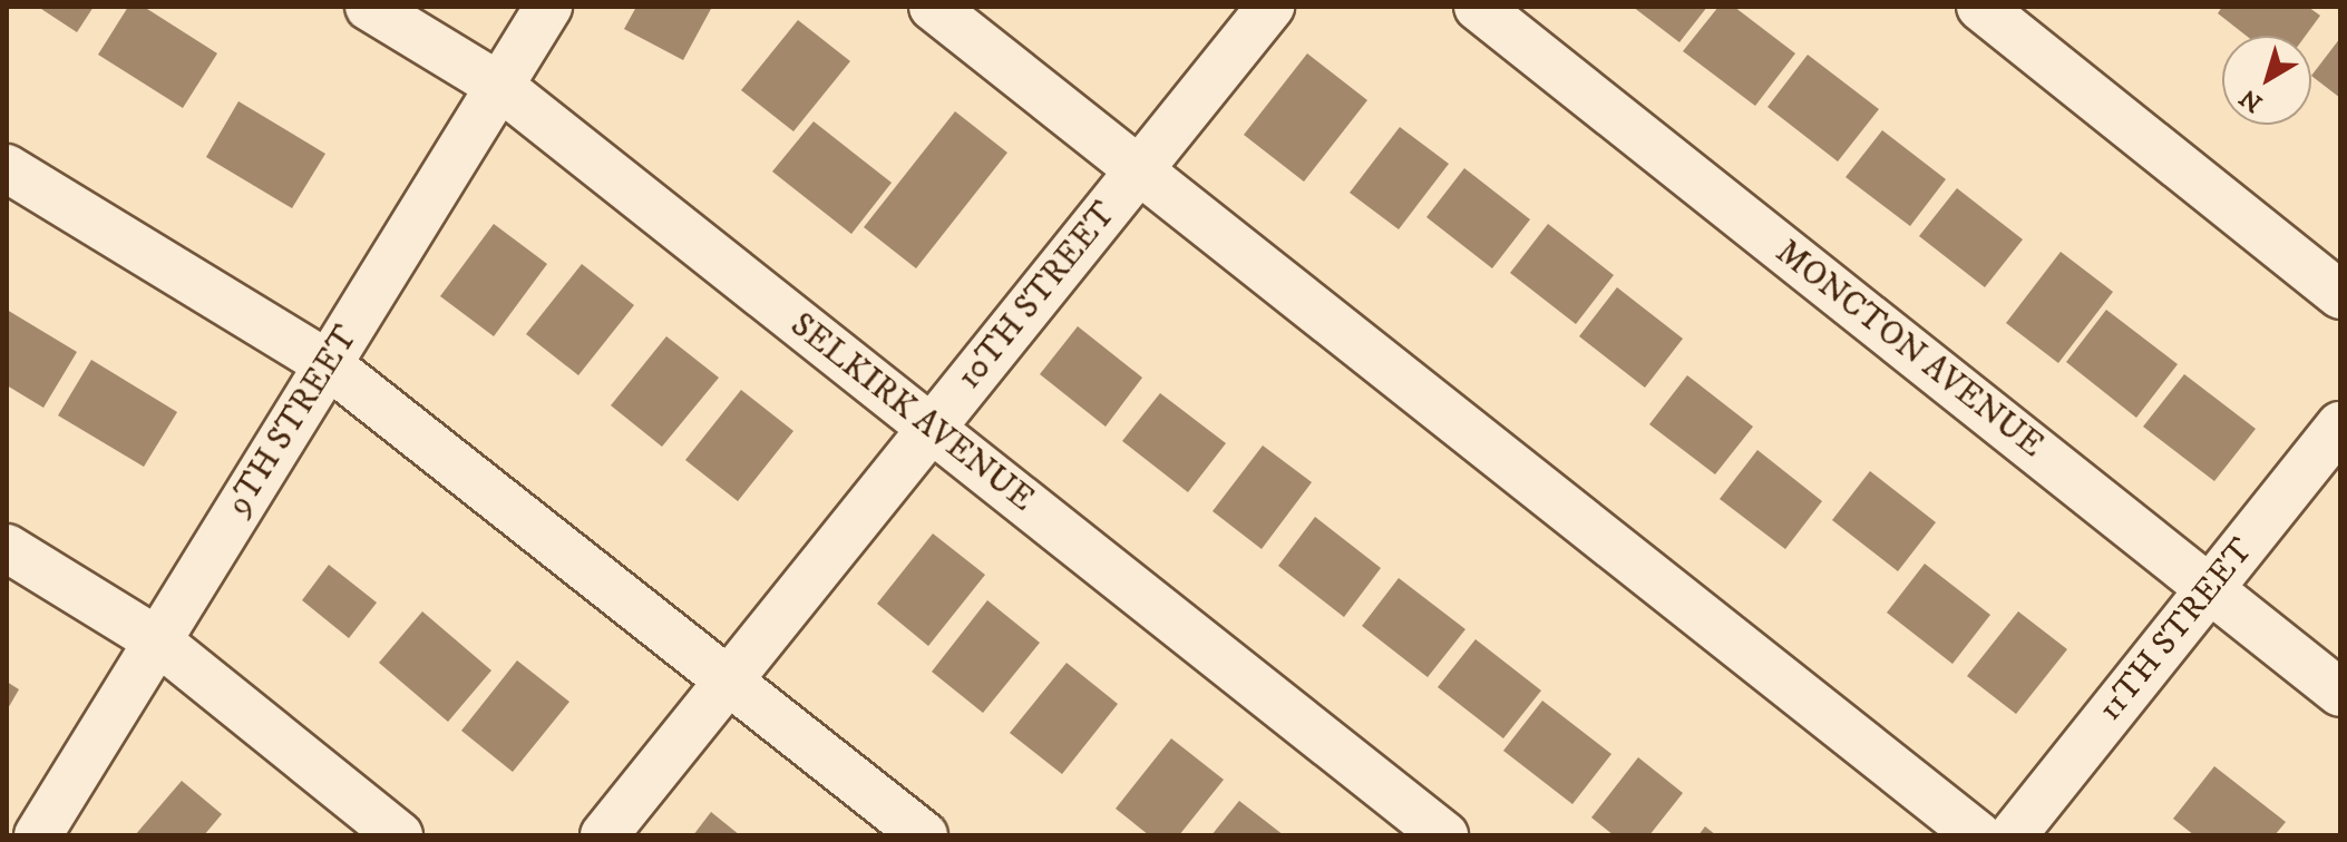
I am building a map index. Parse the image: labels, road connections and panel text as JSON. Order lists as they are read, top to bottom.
{
  "streets": {
    "street": [
      "10TH STREET",
      "MONCTON AVENUE",
      "SELKIRK AVENUE",
      "9TH STREET",
      "11TH STREET"
    ]
  },
  "crossings": [
    ["10TH STREET", "SELKIRK AVENUE"],
    ["MONCTON AVENUE", "11TH STREET"],
    ["SELKIRK AVENUE", "9TH STREET"]
  ],
  "north": "bottom left"
}
